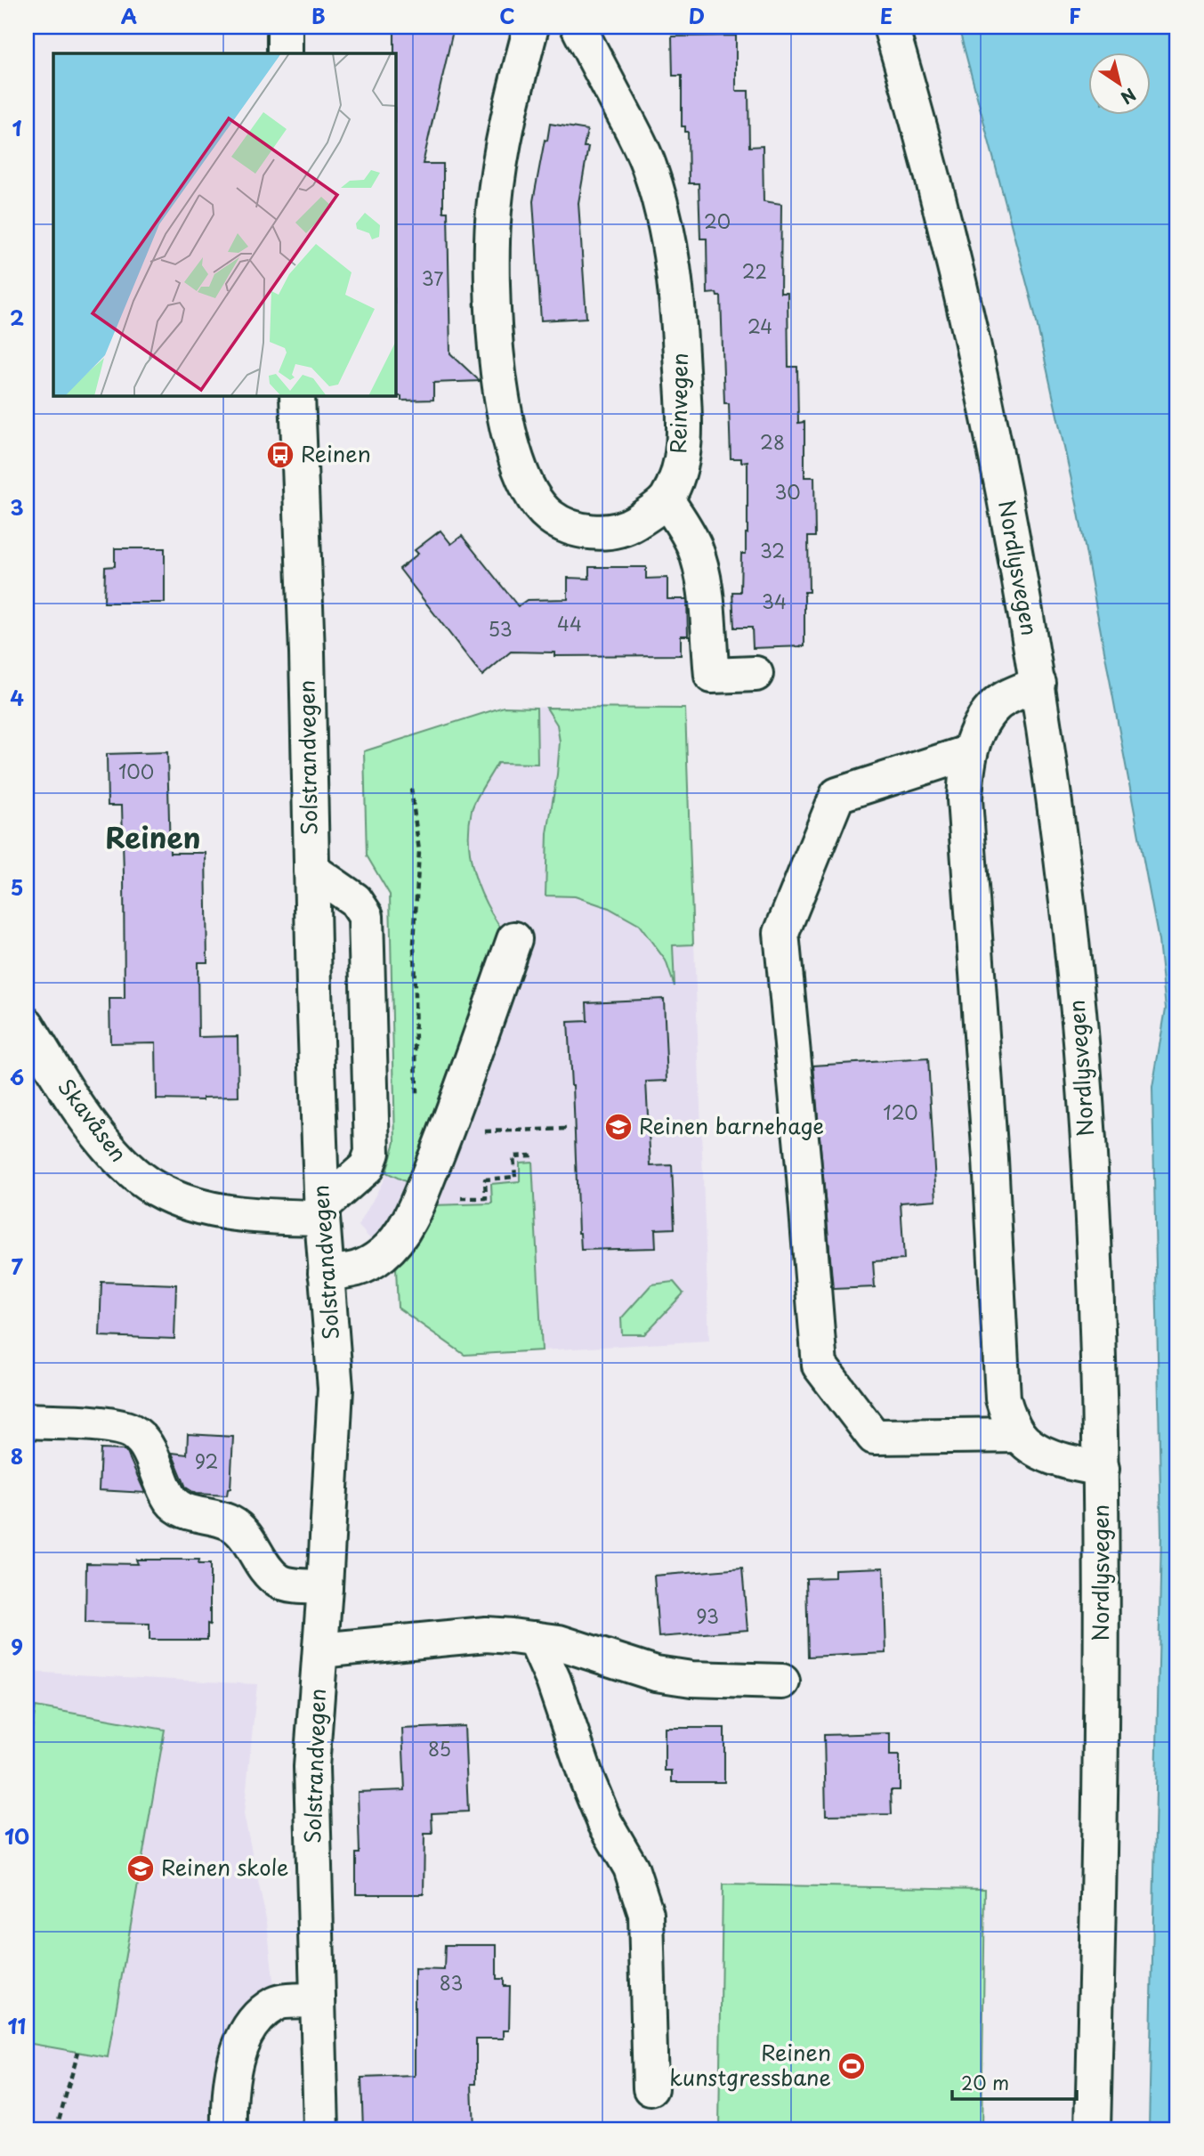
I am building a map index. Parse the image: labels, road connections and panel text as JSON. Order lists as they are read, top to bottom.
{
  "streets": {
    "main road": [
      "Reinvegen",
      "Nordlysvegen",
      "Solstrandvegen",
      "Skavåsen"
    ]
  },
  "crossings": [
    ["Solstrandvegen", "Skavåsen"]
  ],
  "districts": ["Reinen"],
  "places": {
    "bus stop": ["Reinen"],
    "school or university": ["Reinen barnehage", "Reinen skole"],
    "sports": ["Reinen kunstgressbane"]
  },
  "house_numbers": [
    "20",
    "22",
    "37",
    "24",
    "28",
    "30",
    "32",
    "34",
    "44",
    "53",
    "100",
    "120",
    "92",
    "93",
    "85",
    "83"
  ],
  "scale_bar": "20 m",
  "north": "bottom right",
  "grid": {
    "columns": [
      "A",
      "B",
      "C",
      "D",
      "E",
      "F"
    ],
    "rows": [
      "1",
      "2",
      "3",
      "4",
      "5",
      "6",
      "7",
      "8",
      "9",
      "10",
      "11"
    ]
  }
}
